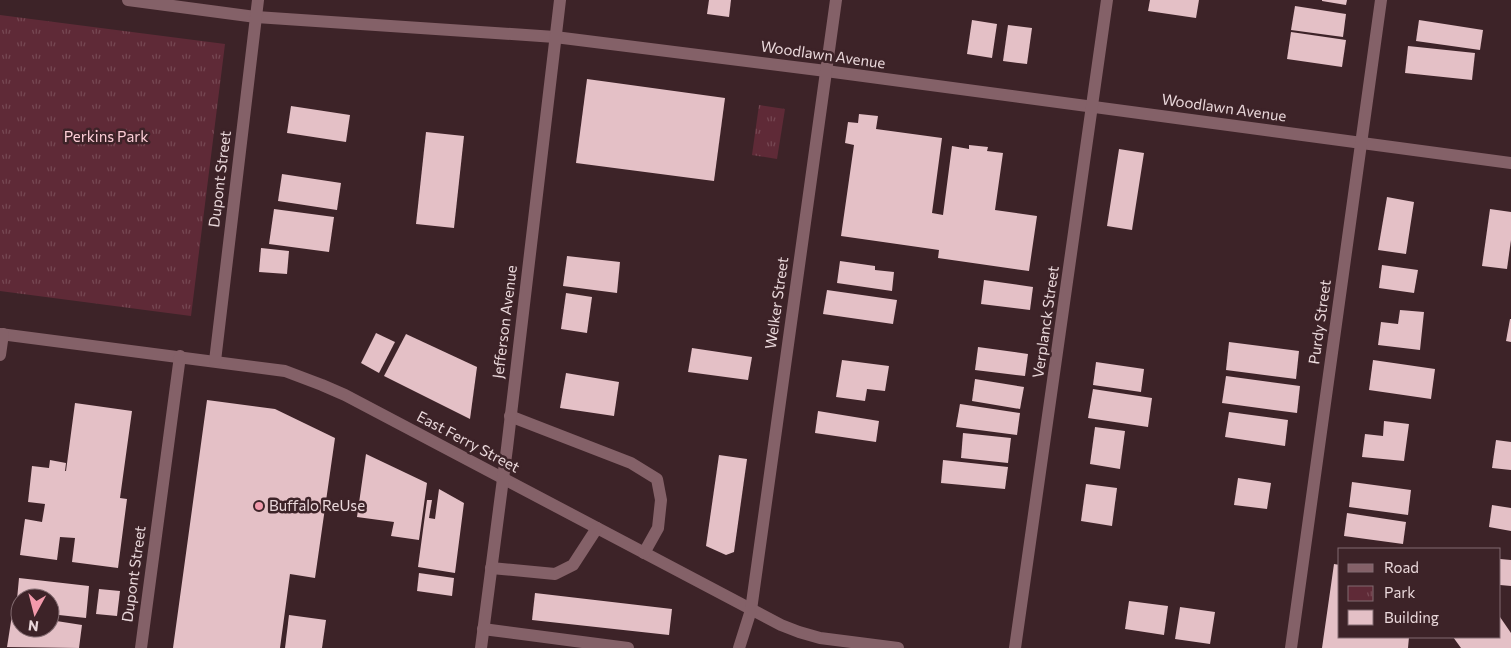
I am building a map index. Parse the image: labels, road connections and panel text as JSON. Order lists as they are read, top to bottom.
{
  "streets": {
    "street": [
      "Woodlawn Avenue",
      "Dupont Street",
      "Welker Street",
      "Jefferson Avenue",
      "Verplanck Street",
      "Purdy Street",
      "East Ferry Street"
    ]
  },
  "crossings": [
    ["Woodlawn Avenue", "Dupont Street"],
    ["Woodlawn Avenue", "Welker Street"],
    ["Woodlawn Avenue", "Jefferson Avenue"],
    ["Woodlawn Avenue", "Verplanck Street"],
    ["Woodlawn Avenue", "Purdy Street"],
    ["Dupont Street", "East Ferry Street"],
    ["Welker Street", "East Ferry Street"],
    ["Jefferson Avenue", "East Ferry Street"]
  ],
  "parks": ["Perkins Park"],
  "places": ["Buffalo ReUse"],
  "legend": ["Road", "Park", "Building"],
  "north": "bottom"
}
